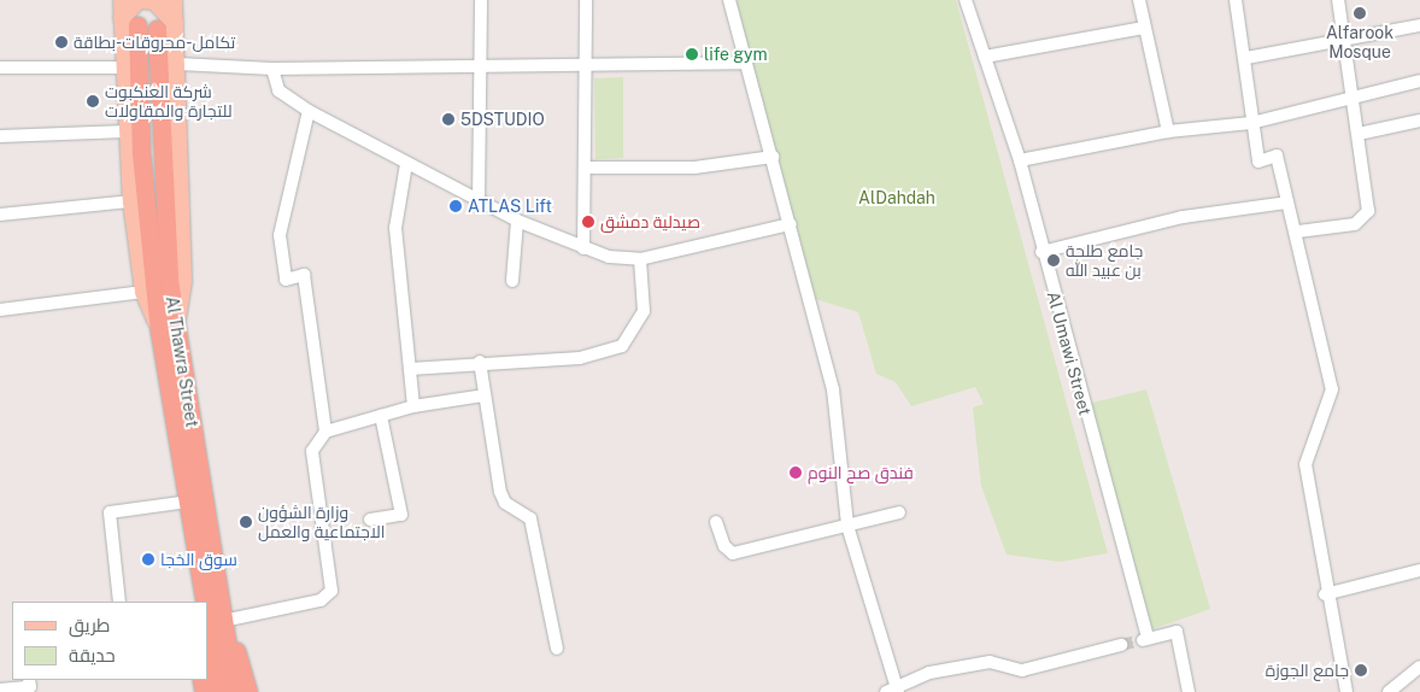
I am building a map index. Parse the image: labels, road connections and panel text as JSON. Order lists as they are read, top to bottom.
{
  "streets": {
    "highway": ["Al Thawra Street"],
    "street": ["Al Umawi Street"]
  },
  "parks": ["AlDahdah"],
  "places": [
    "Alfarook Mosque",
    "تكامل-محروقات-بطاقة",
    "life gym",
    "شركة العنكبوت للتجارة والمقاولات",
    "5DSTUDIO",
    "ATLAS Lift",
    "صيدلية دمشق",
    "جامع طلحة بن عبيد الله",
    "فندق صح النوم",
    "وزارة الشؤون الاجتماعية والعمل",
    "سوق الخجا",
    "جامع الجوزة"
  ],
  "legend": ["طريق", "حديقة"]
}
